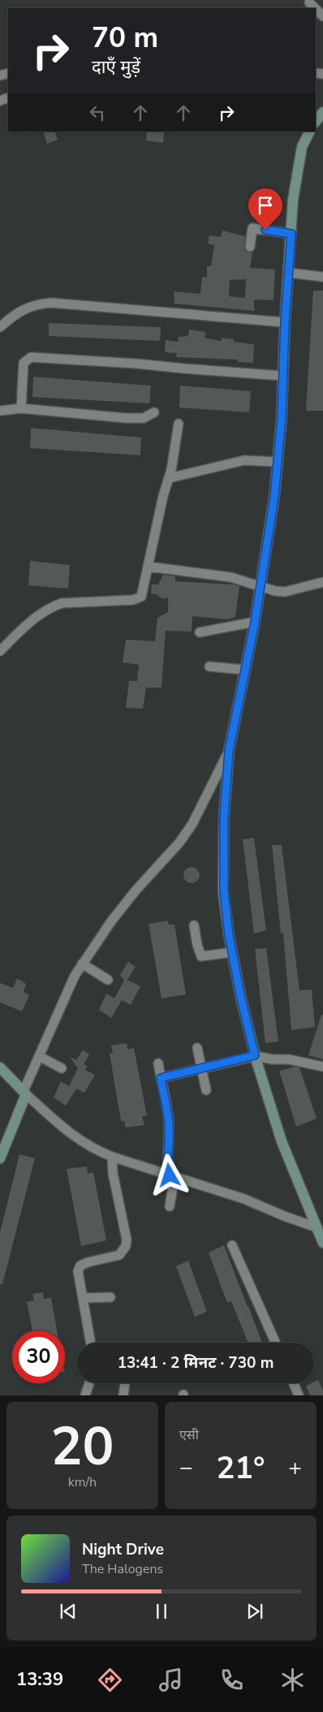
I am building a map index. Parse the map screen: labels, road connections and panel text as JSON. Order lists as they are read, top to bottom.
{
  "page": {
    "turn": ["70 m", "दाएँ मुड़ें"],
    "limit": "30",
    "trip": "13:41 · 2 मिनट · 730 m",
    "tile": [
      ["20", "km/h"],
      "एसी"
    ],
    "heat": ["−", "21°", "+"],
    "song": ["Night Drive", "The Halogens"],
    "tabs": "13:39"
  }
}
